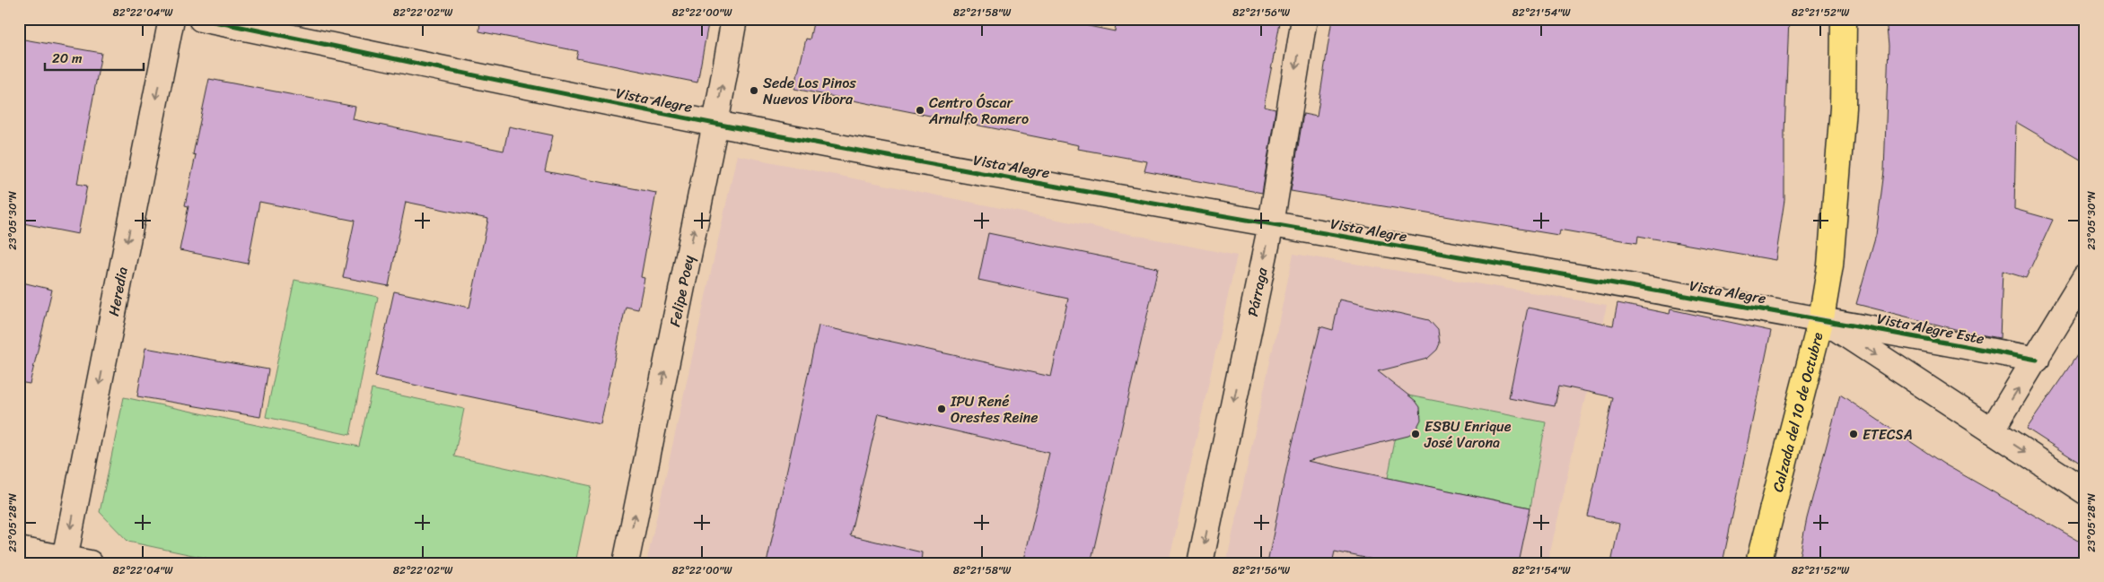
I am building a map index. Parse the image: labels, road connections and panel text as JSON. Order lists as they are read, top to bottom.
{
  "streets": {
    "main road": ["Calzada del 10 de Octubre"],
    "street": [
      "Vista Alegre",
      "Heredia",
      "Felipe Poey",
      "Párraga",
      "Vista Alegre Este"
    ]
  },
  "crossings": [
    ["Vista Alegre", "Felipe Poey"],
    ["Vista Alegre", "Párraga"],
    ["Vista Alegre", "Vista Alegre Este"],
    ["Vista Alegre", "Calzada del 10 de Octubre"],
    ["Vista Alegre Este", "Calzada del 10 de Octubre"]
  ],
  "one_way": ["Heredia", "Felipe Poey", "Párraga"],
  "places": [
    "Sede Los Pinos Nuevos Víbora",
    "Centro Óscar Arnulfo Romero",
    "IPU René Orestes Reine",
    "ESBU Enrique José Varona",
    "ETECSA"
  ],
  "scale_bar": "20 m",
  "coordinates": [
    "82°22'04\"W",
    "82°22'02\"W",
    "82°22'00\"W",
    "82°21'58\"W",
    "82°21'56\"W",
    "82°21'54\"W",
    "82°21'52\"W",
    "23°05'30\"N",
    "23°05'28\"N"
  ]
}
